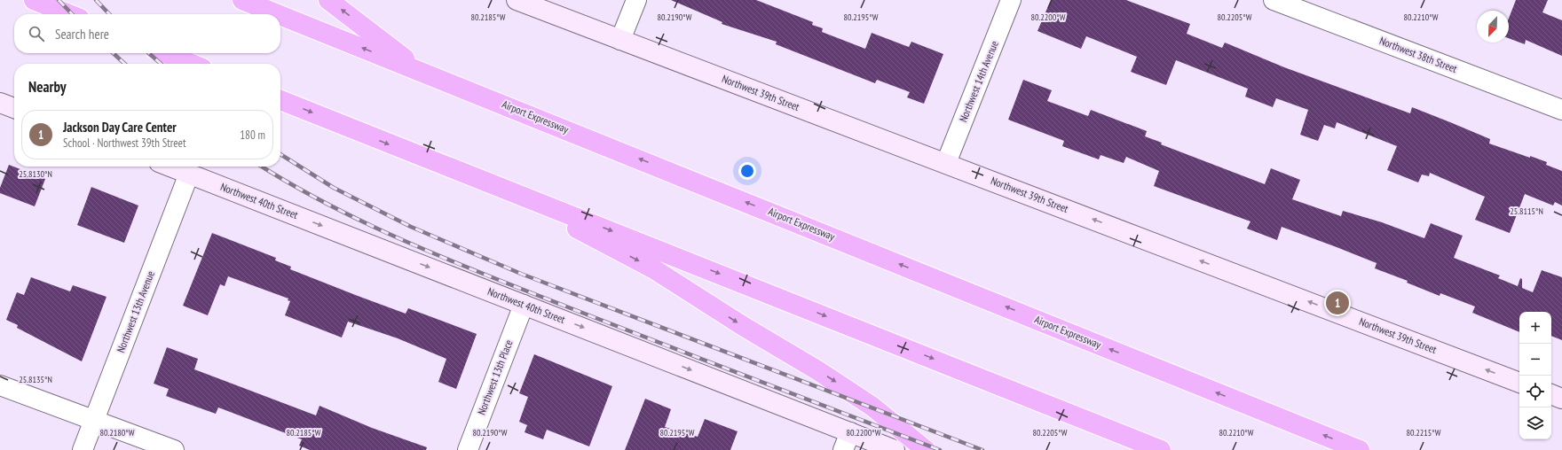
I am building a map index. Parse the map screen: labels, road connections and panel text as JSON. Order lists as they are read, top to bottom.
{
  "streets": {
    "highway": ["Airport Expressway"],
    "main road": ["Northwest 39th Street", "Northwest 40th Street"],
    "street": [
      "Northwest 38th Street",
      "Northwest 14th Avenue",
      "Northwest 13th Avenue",
      "Northwest 13th Place"
    ]
  },
  "crossings": [
    ["Northwest 14th Avenue", "Northwest 39th Street"],
    ["Northwest 40th Street", "Northwest 13th Avenue"],
    ["Northwest 40th Street", "Northwest 13th Place"]
  ],
  "one_way": ["Northwest 39th Street", "Northwest 40th Street"],
  "north": "bottom left",
  "page": {
    "search": "Search here",
    "heading": "Nearby",
    "list": [
      {
        "mark": "1",
        "name": "Jackson Day Care Center",
        "note": "School · Northwest 39th Street",
        "value": "180 m"
      }
    ],
    "pins": "1",
    "map_buttons": ["+", "−"]
  },
  "coordinates": [
    "80.2205°W",
    "80.2210°W",
    "80.2185°W",
    "80.2190°W",
    "80.2195°W",
    "80.2200°W",
    "25.8130°N",
    "25.8115°N",
    "25.8135°N",
    "80.2180°W",
    "80.2215°W"
  ]
}
